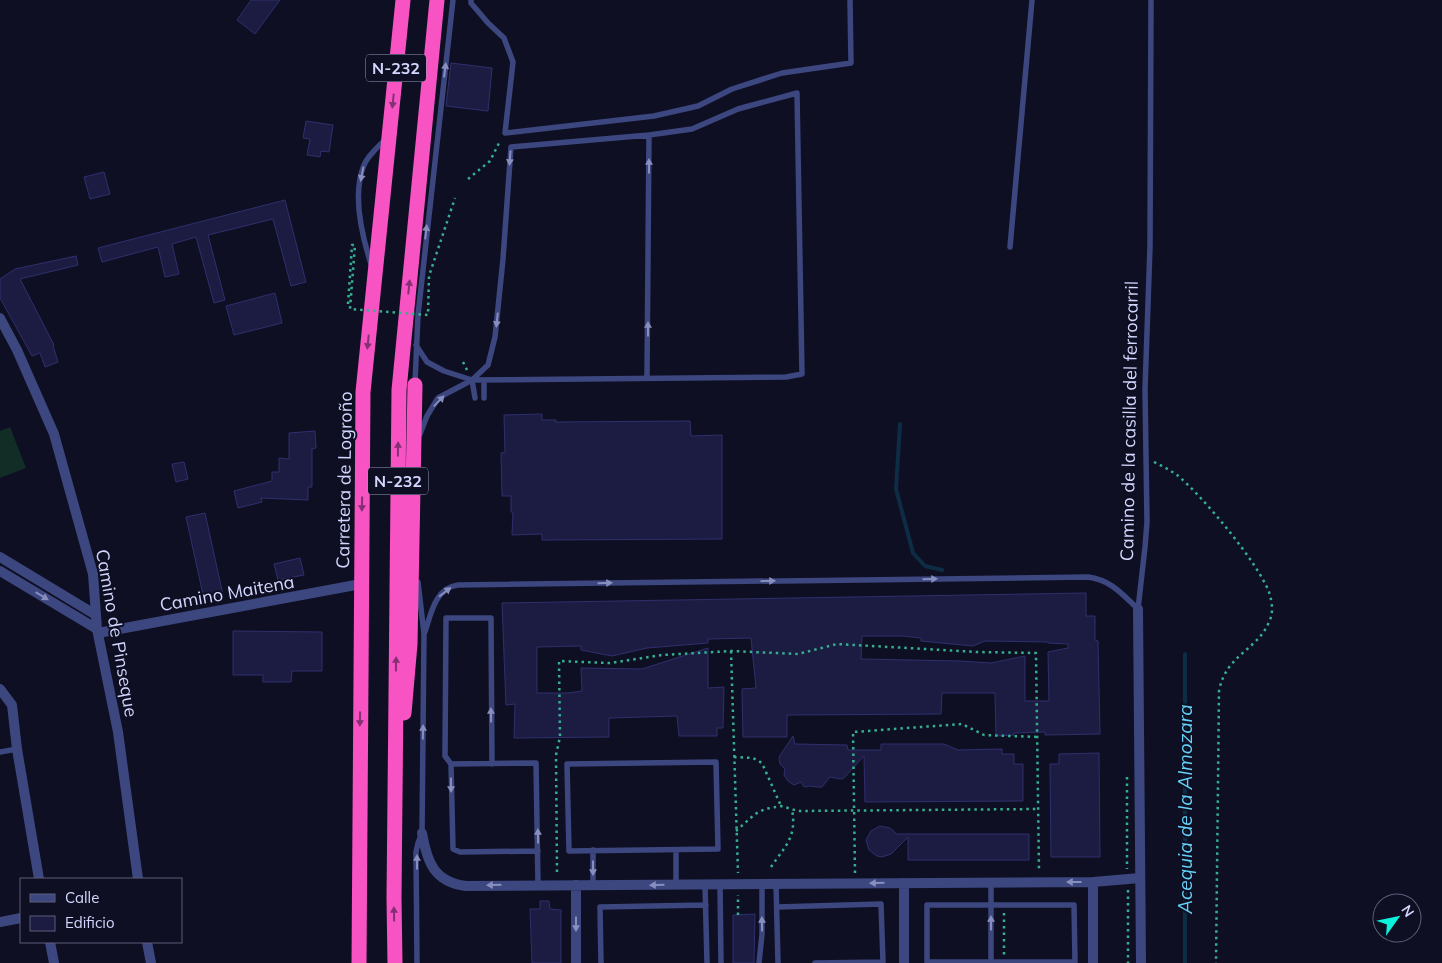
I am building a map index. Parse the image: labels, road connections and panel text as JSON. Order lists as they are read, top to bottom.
{
  "streets": {
    "highway": ["N-232", "Carretera de Logroño"],
    "street": ["Camino de la casilla del ferrocarril", "Camino Maitena", "Camino de Pinseque"]
  },
  "crossings": [
    ["Carretera de Logroño", "Camino Maitena"],
    ["Camino Maitena", "Camino de Pinseque"]
  ],
  "water": ["Acequia de la Almozara"],
  "legend": ["Calle", "Edificio"],
  "north": "top right"
}
